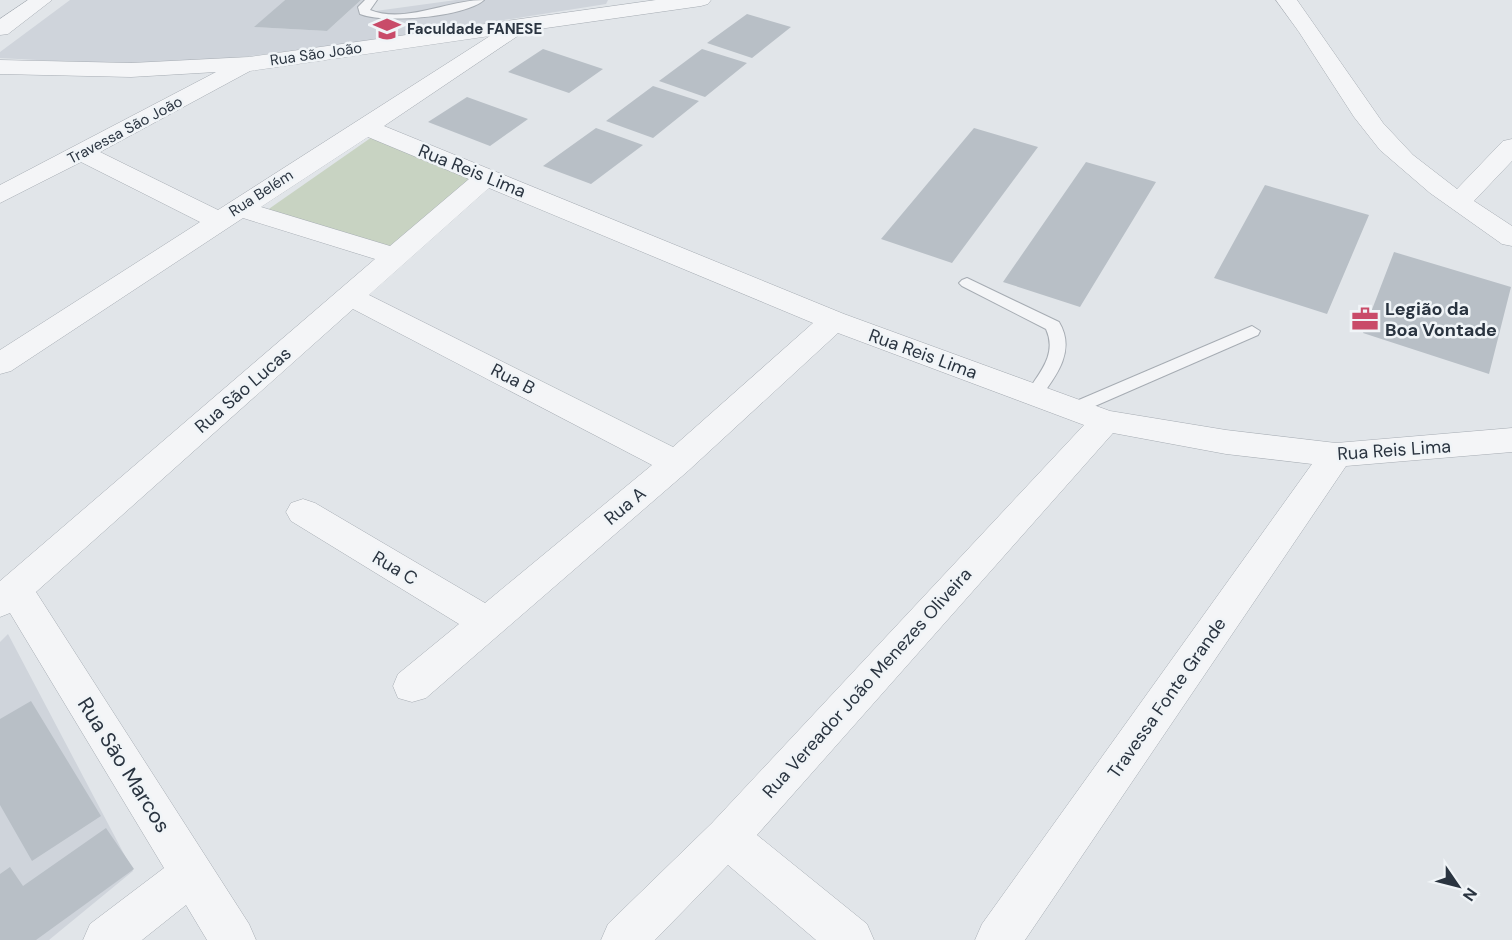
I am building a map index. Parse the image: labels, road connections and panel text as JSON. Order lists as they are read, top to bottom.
{
  "streets": {
    "street": [
      "Rua São João",
      "Travessa São João",
      "Rua Reis Lima",
      "Rua Belém",
      "Rua B",
      "Rua São Lucas",
      "Rua A",
      "Rua C",
      "Rua Vereador João Menezes Oliveira",
      "Travessa Fonte Grande",
      "Rua São Marcos"
    ]
  },
  "crossings": [
    ["Rua São João", "Travessa São João"],
    ["Rua São João", "Rua Belém"],
    ["Rua Reis Lima", "Rua Belém"],
    ["Rua Reis Lima", "Rua São Lucas"],
    ["Rua Reis Lima", "Rua A"],
    ["Rua Reis Lima", "Rua Vereador João Menezes Oliveira"],
    ["Rua Reis Lima", "Travessa Fonte Grande"],
    ["Rua B", "Rua São Lucas"],
    ["Rua B", "Rua A"],
    ["Rua São Lucas", "Rua São Marcos"],
    ["Rua A", "Rua C"]
  ],
  "places": {
    "school or university": ["Faculdade FANESE"],
    "office": ["Legião da Boa Vontade"]
  },
  "north": "bottom right"
}
